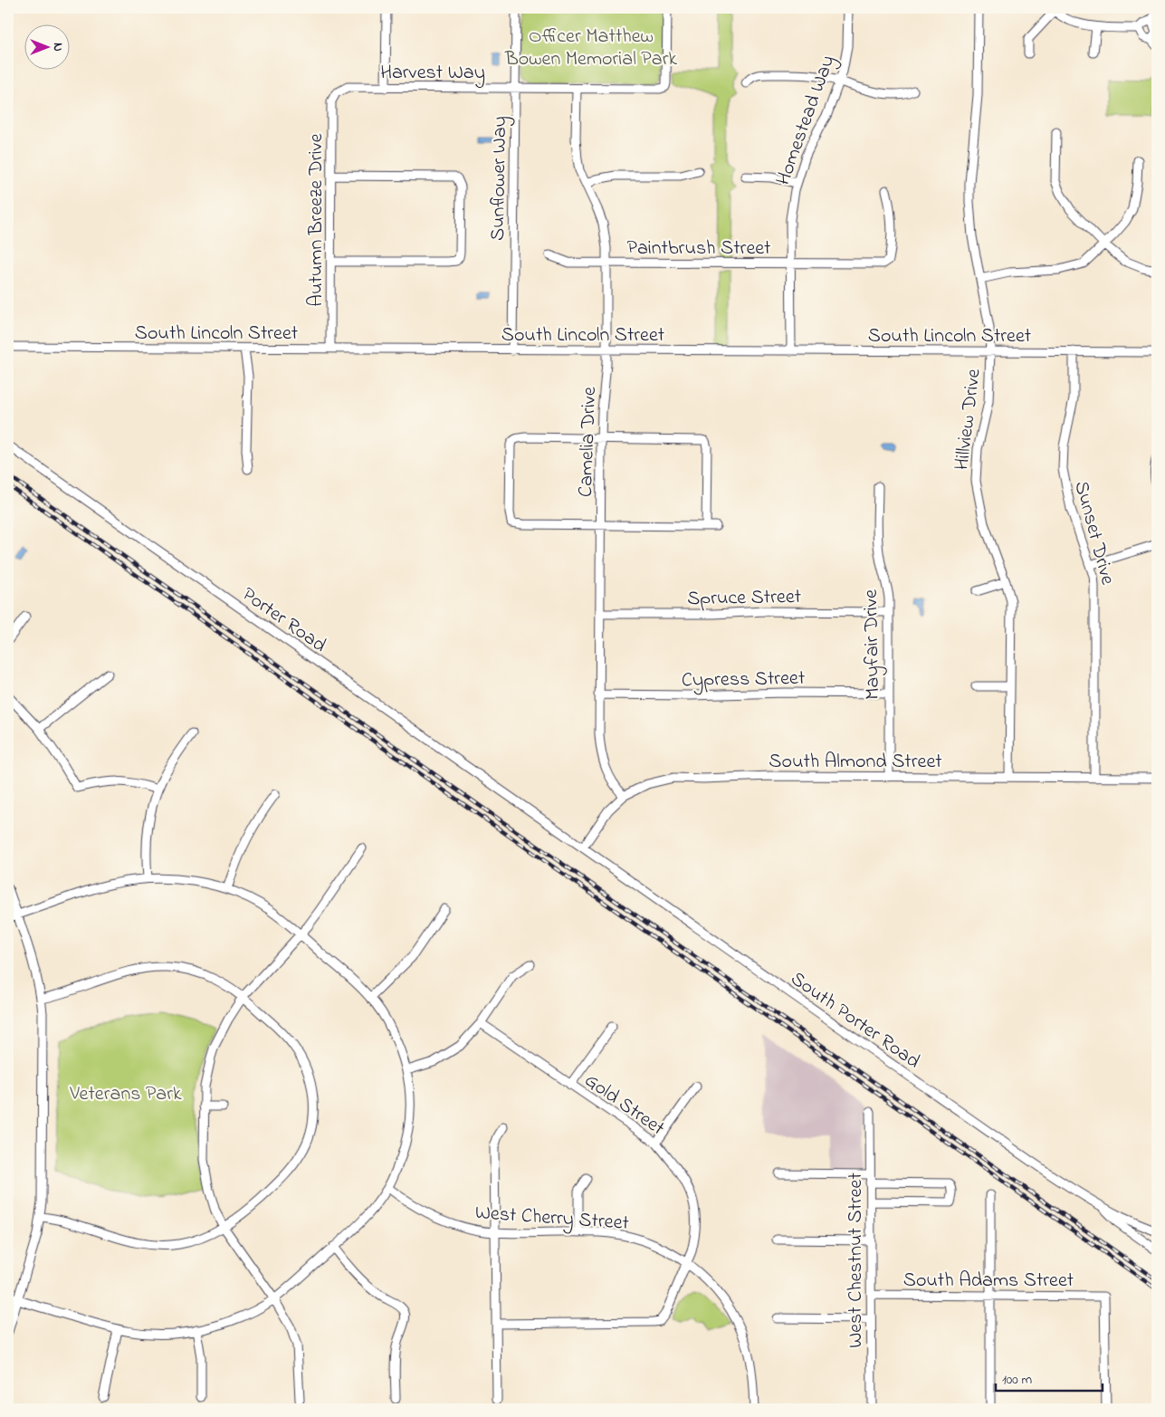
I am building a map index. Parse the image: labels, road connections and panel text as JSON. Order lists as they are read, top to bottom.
{
  "streets": {
    "street": [
      "Harvest Way",
      "Homestead Way",
      "Sunflower Way",
      "Autumn Breeze Drive",
      "Paintbrush Street",
      "South Lincoln Street",
      "Hillview Drive",
      "Camelia Drive",
      "Sunset Drive",
      "Spruce Street",
      "Porter Road",
      "Mayfair Drive",
      "Cypress Street",
      "South Almond Street",
      "South Porter Road",
      "Gold Street",
      "West Cherry Street",
      "West Chestnut Street",
      "South Adams Street"
    ]
  },
  "crossings": [
    ["Harvest Way", "Sunflower Way"],
    ["Harvest Way", "Autumn Breeze Drive"],
    ["Harvest Way", "Camelia Drive"],
    ["Homestead Way", "Paintbrush Street"],
    ["Homestead Way", "South Lincoln Street"],
    ["Sunflower Way", "South Lincoln Street"],
    ["Autumn Breeze Drive", "South Lincoln Street"],
    ["Paintbrush Street", "Camelia Drive"],
    ["South Lincoln Street", "Hillview Drive"],
    ["South Lincoln Street", "Camelia Drive"],
    ["South Lincoln Street", "Sunset Drive"],
    ["Hillview Drive", "South Almond Street"],
    ["Camelia Drive", "Spruce Street"],
    ["Camelia Drive", "Cypress Street"],
    ["Camelia Drive", "South Almond Street"],
    ["Sunset Drive", "South Almond Street"],
    ["Spruce Street", "Mayfair Drive"],
    ["Porter Road", "South Porter Road"],
    ["Mayfair Drive", "Cypress Street"],
    ["Mayfair Drive", "South Almond Street"],
    ["South Almond Street", "South Porter Road"],
    ["Gold Street", "West Cherry Street"],
    ["West Chestnut Street", "South Adams Street"]
  ],
  "parks": ["Officer Matthew Bowen Memorial Park", "Veterans Park"],
  "scale_bar": "100 m",
  "north": "right"
}
